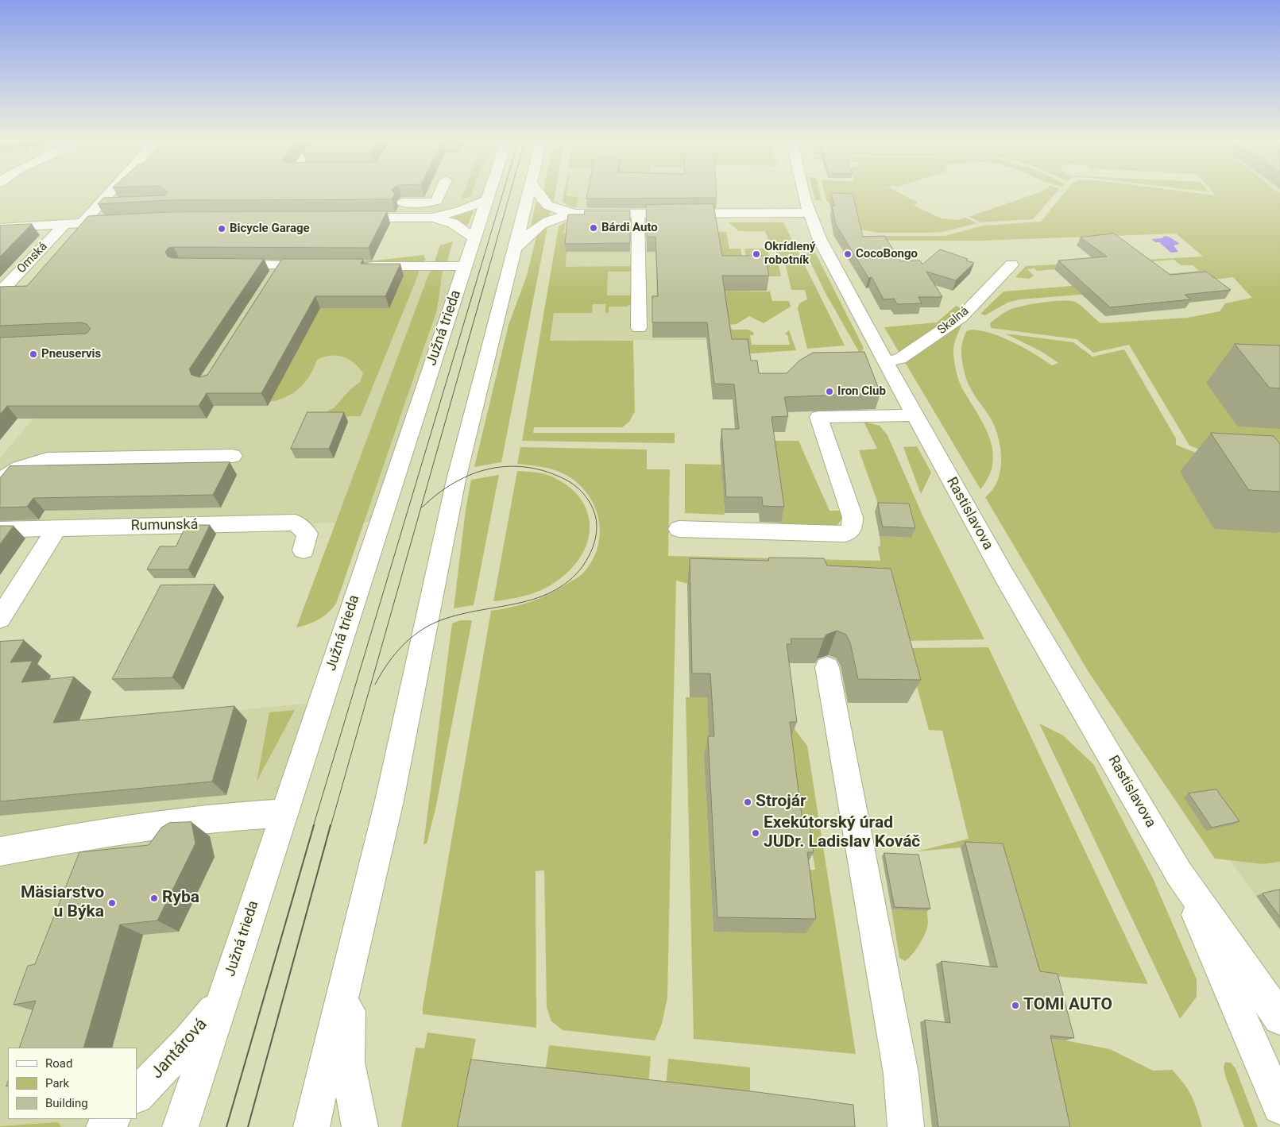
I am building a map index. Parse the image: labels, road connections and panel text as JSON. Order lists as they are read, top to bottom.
{
  "streets": {
    "street": [
      "Omská",
      "Skalná",
      "Južná trieda",
      "Rastislavova",
      "Rumunská",
      "Jantárová"
    ]
  },
  "crossings": [
    ["Skalná", "Rastislavova"],
    ["Južná trieda", "Jantárová"]
  ],
  "places": [
    "Bárdi Auto",
    "Bicycle Garage",
    "Okrídlený robotník",
    "CocoBongo",
    "Pneuservis",
    "Iron Club",
    "Strojár",
    "Exekútorský úrad JUDr. Ladislav Kováč",
    "Ryba",
    "Mäsiarstvo u Býka",
    "TOMI AUTO"
  ],
  "legend": ["Road", "Park", "Building"]
}
